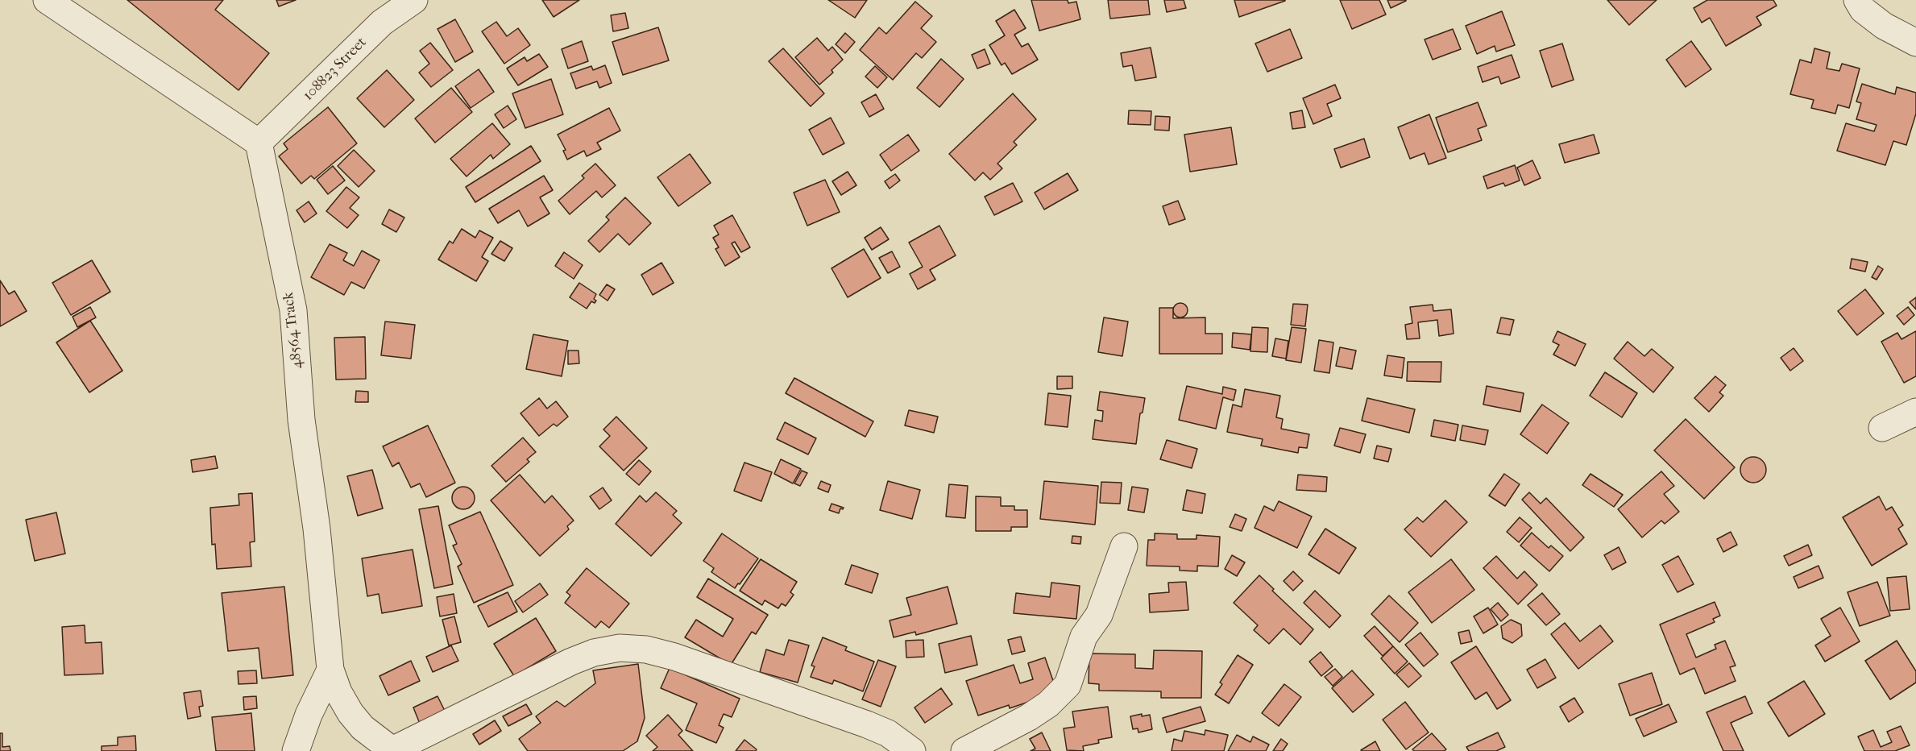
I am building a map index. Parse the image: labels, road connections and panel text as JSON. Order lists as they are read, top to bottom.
{
  "streets": {
    "street": ["108823 Street", "48564 Track"]
  },
  "crossings": [
    ["108823 Street", "48564 Track"]
  ]
}
